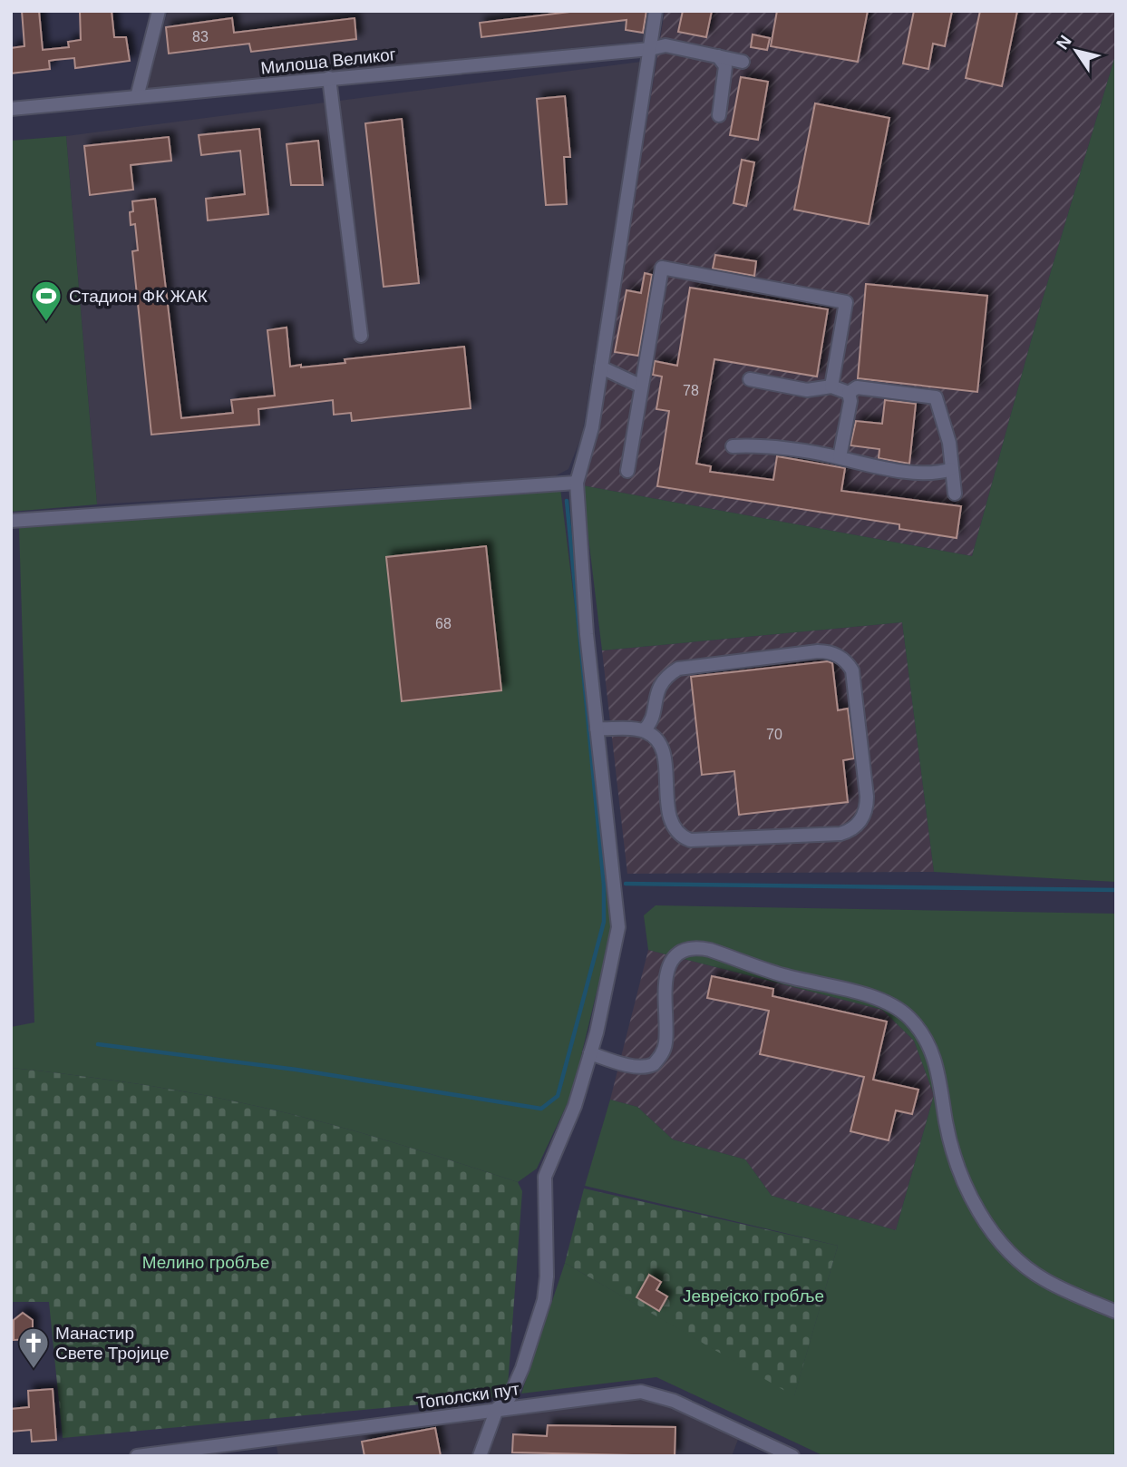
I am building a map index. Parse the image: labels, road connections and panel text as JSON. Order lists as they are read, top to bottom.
{
  "streets": {
    "street": ["Милоша Великог", "Тополски пут"]
  },
  "parks": ["Мелино гробље", "Јеврејско гробље"],
  "places": {
    "sports": ["Стадион ФК ЖАК"],
    "church": ["Манастир Свете Тројице"]
  },
  "house_numbers": [
    "83",
    "78",
    "68",
    "70"
  ],
  "north": "top left"
}
